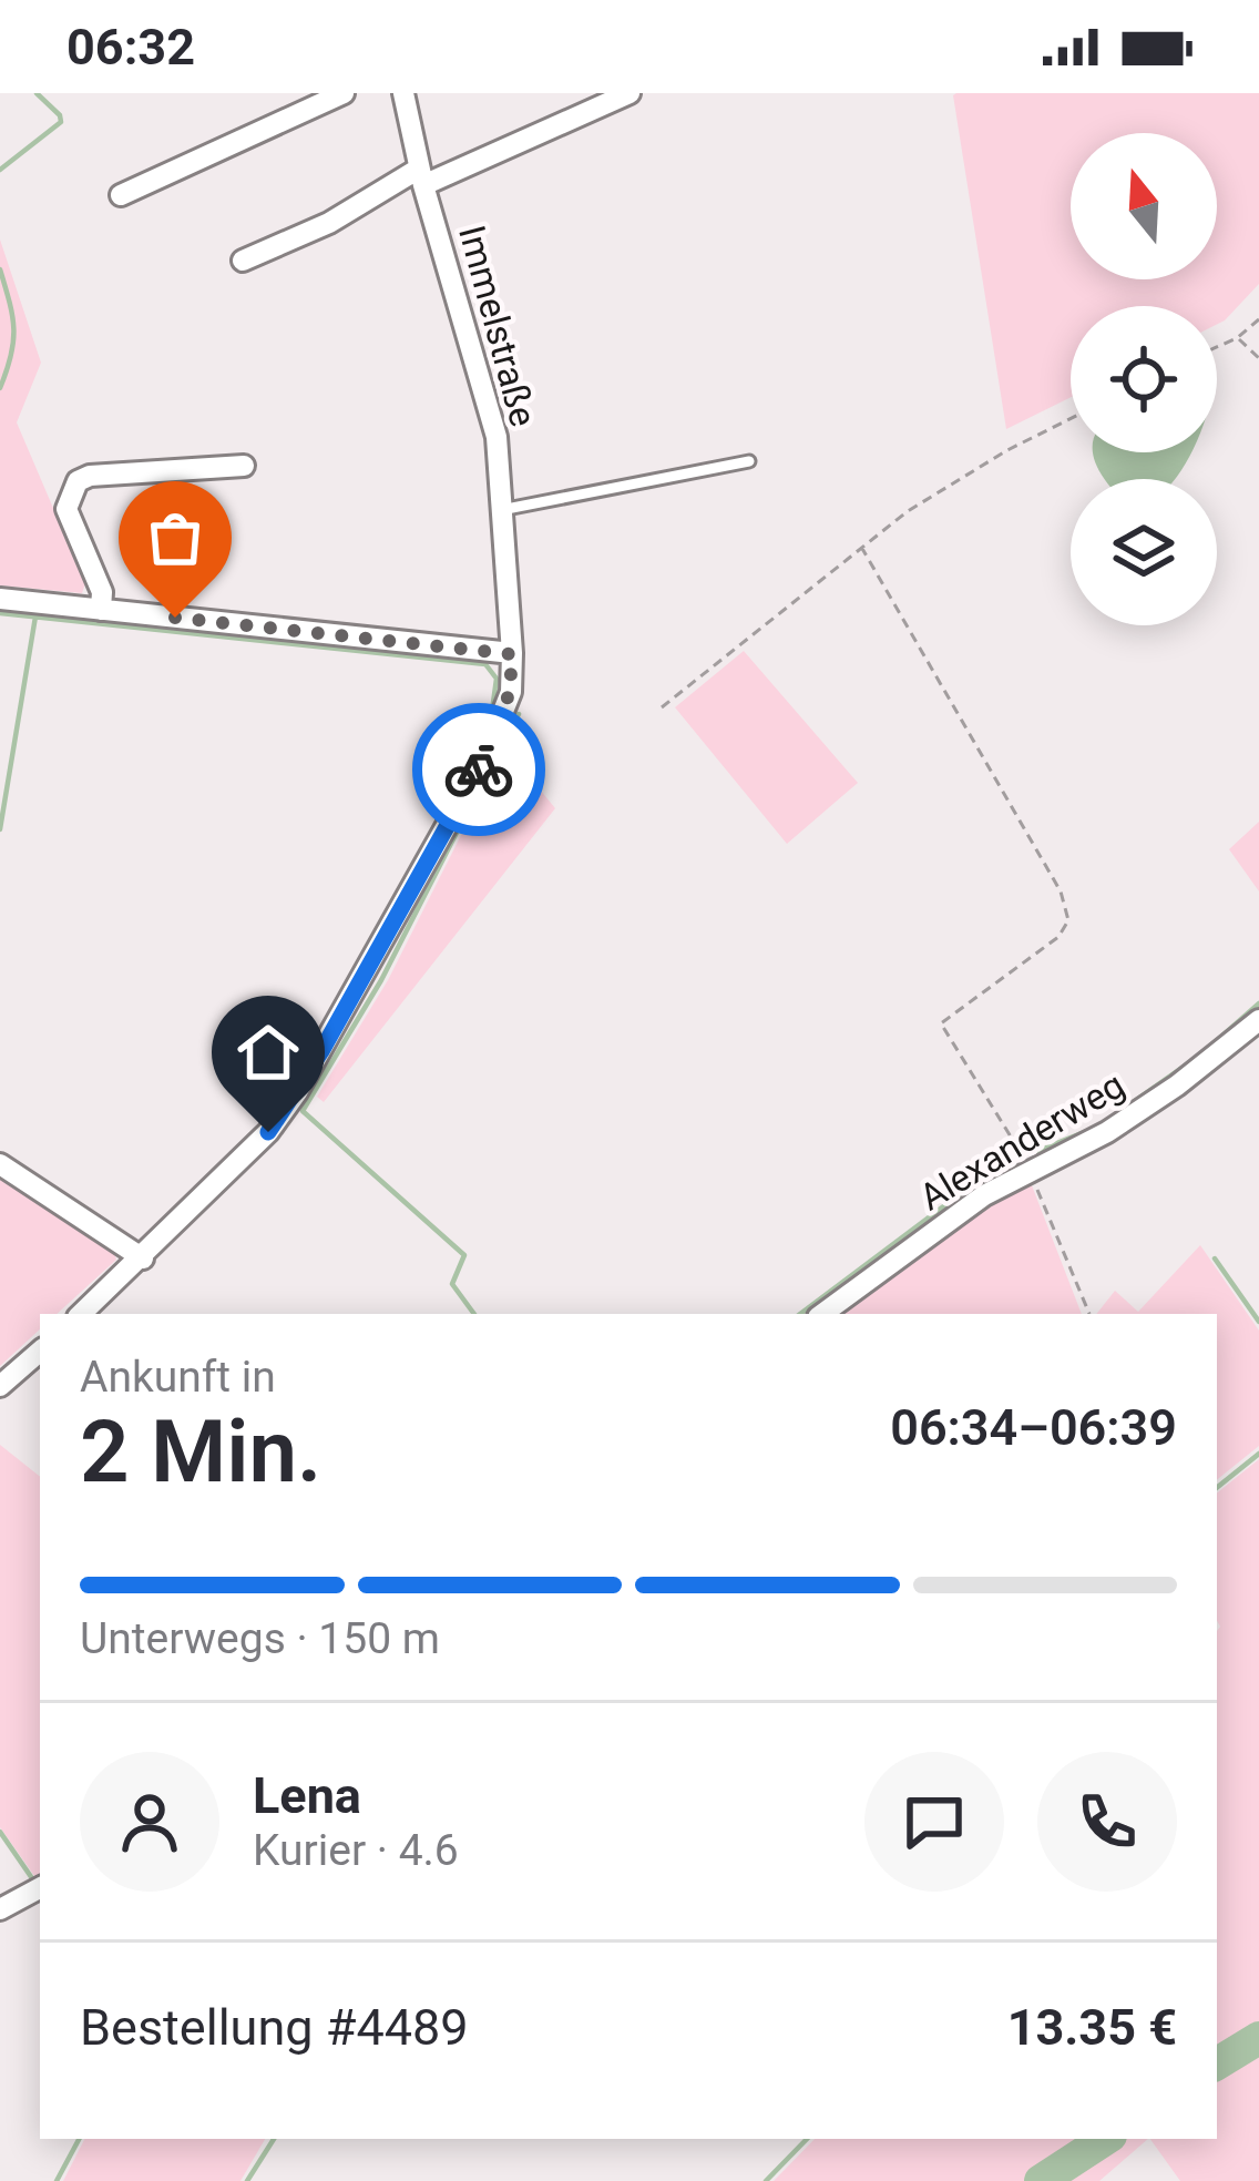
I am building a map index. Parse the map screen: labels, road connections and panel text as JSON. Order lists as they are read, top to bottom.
{
  "streets": {
    "street": ["Immelstraße", "Alexanderweg"]
  },
  "north": "top",
  "page": {
    "status": "06:32",
    "heading": ["2 Min.", "Ankunft in", "06:34–06:39"],
    "panel": [
      "Lena",
      "Kurier · 4.6",
      "Bestellung #4489",
      "13.35 €"
    ],
    "bar": "Unterwegs · 150 m"
  }
}
